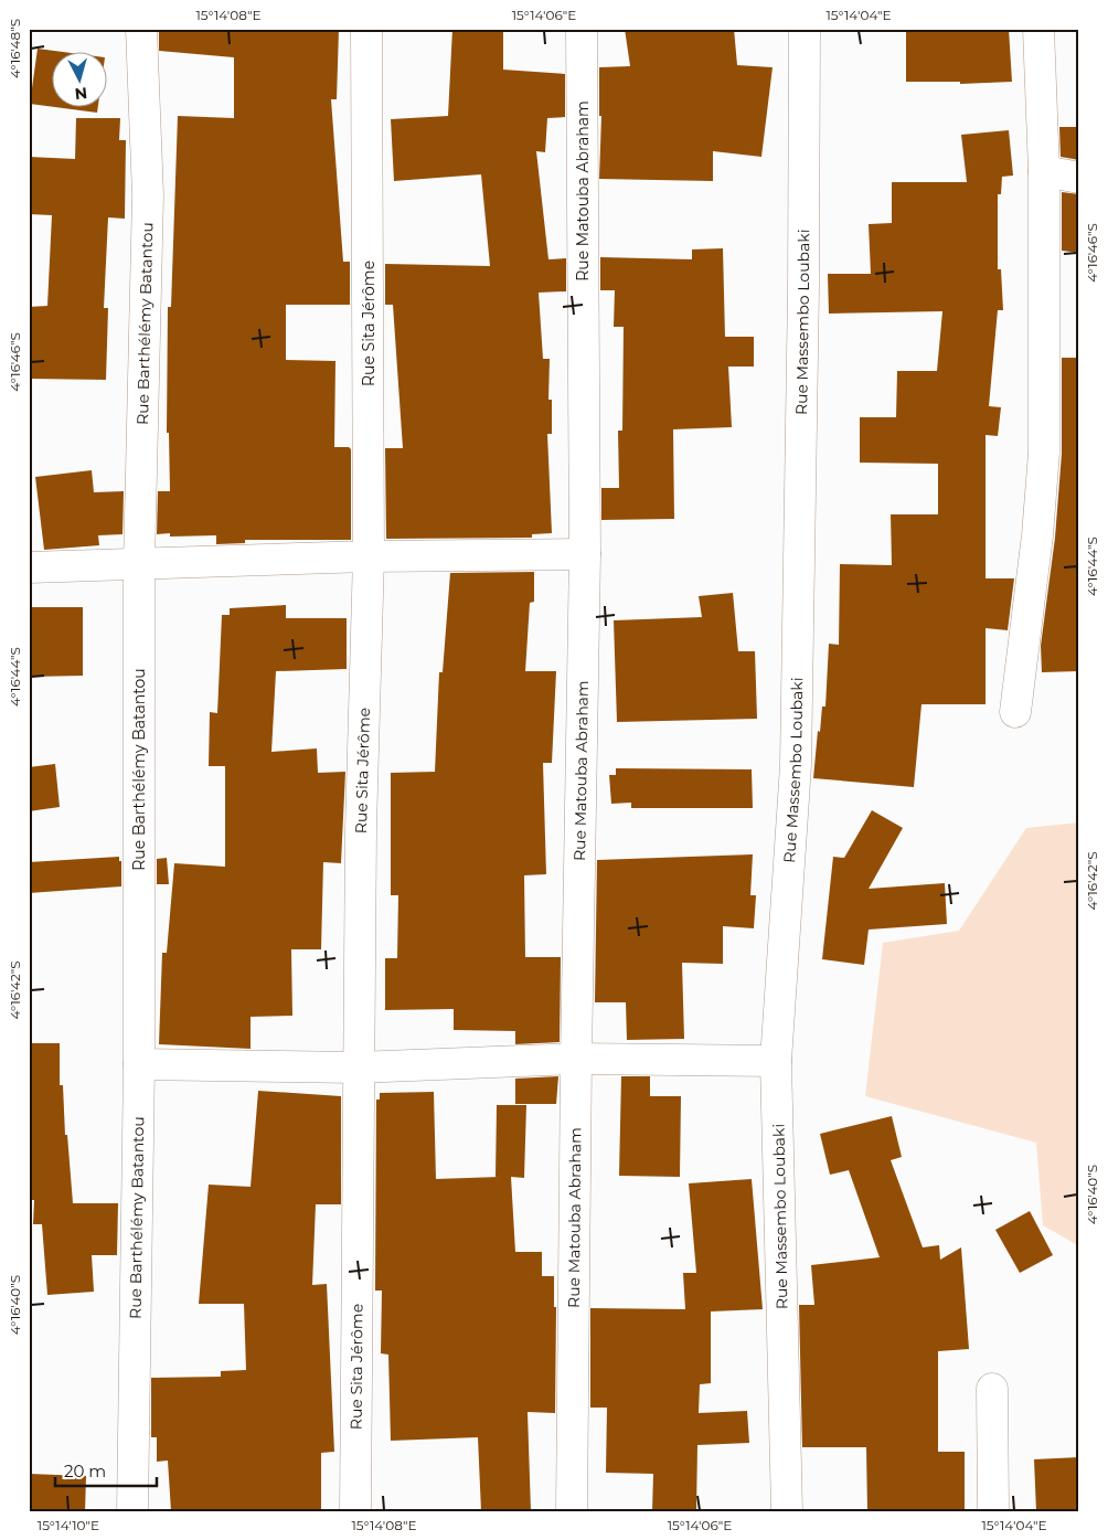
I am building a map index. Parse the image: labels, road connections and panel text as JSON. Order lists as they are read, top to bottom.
{
  "streets": {
    "street": [
      "Rue Matouba Abraham",
      "Rue Barthélémy Batantou",
      "Rue Sita Jérôme",
      "Rue Massembo Loubaki"
    ]
  },
  "scale_bar": "20 m",
  "north": "bottom",
  "coordinates": [
    "15°14'08\"E",
    "15°14'06\"E",
    "15°14'04\"E",
    "4°16'48\"S",
    "4°16'46\"S",
    "4°16'44\"S",
    "4°16'42\"S",
    "4°16'40\"S",
    "15°14'10\"E"
  ]
}
